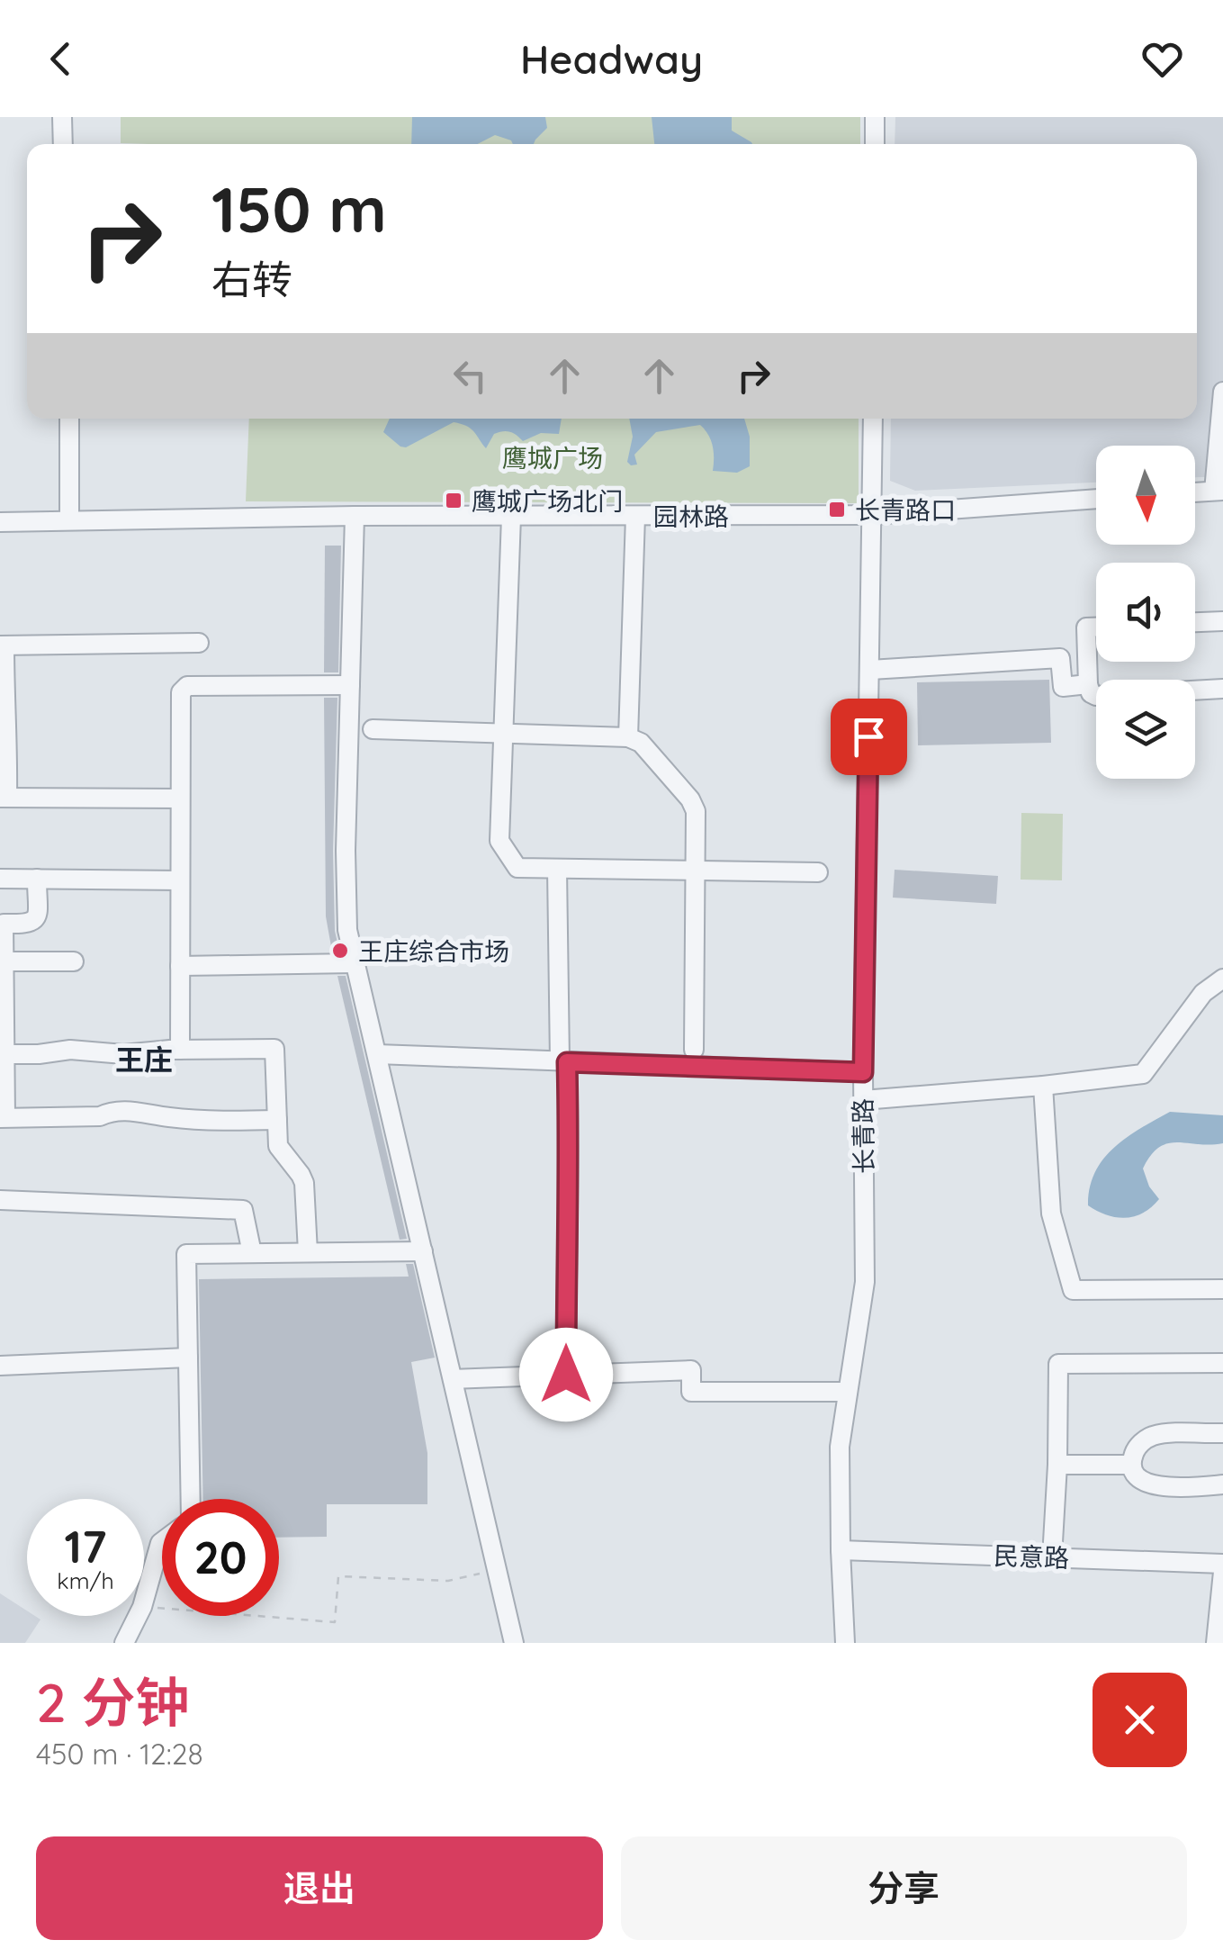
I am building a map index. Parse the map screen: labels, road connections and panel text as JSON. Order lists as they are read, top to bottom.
{
  "streets": {
    "street": ["园林路", "长青路", "民意路"]
  },
  "crossings": [
    ["园林路", "长青路"],
    ["长青路", "民意路"]
  ],
  "districts": ["王庄"],
  "parks": ["鹰城广场"],
  "places": {
    "transit": ["鹰城广场北门", "长青路口"],
    "other": ["王庄综合市场"]
  },
  "north": "bottom",
  "page": {
    "header": "Headway",
    "turn": ["150 m", "右转"],
    "speed": "17 km/h",
    "limit": "20",
    "heading": ["2 分钟", "450 m · 12:28"],
    "buttons": ["退出", "分享"]
  }
}
